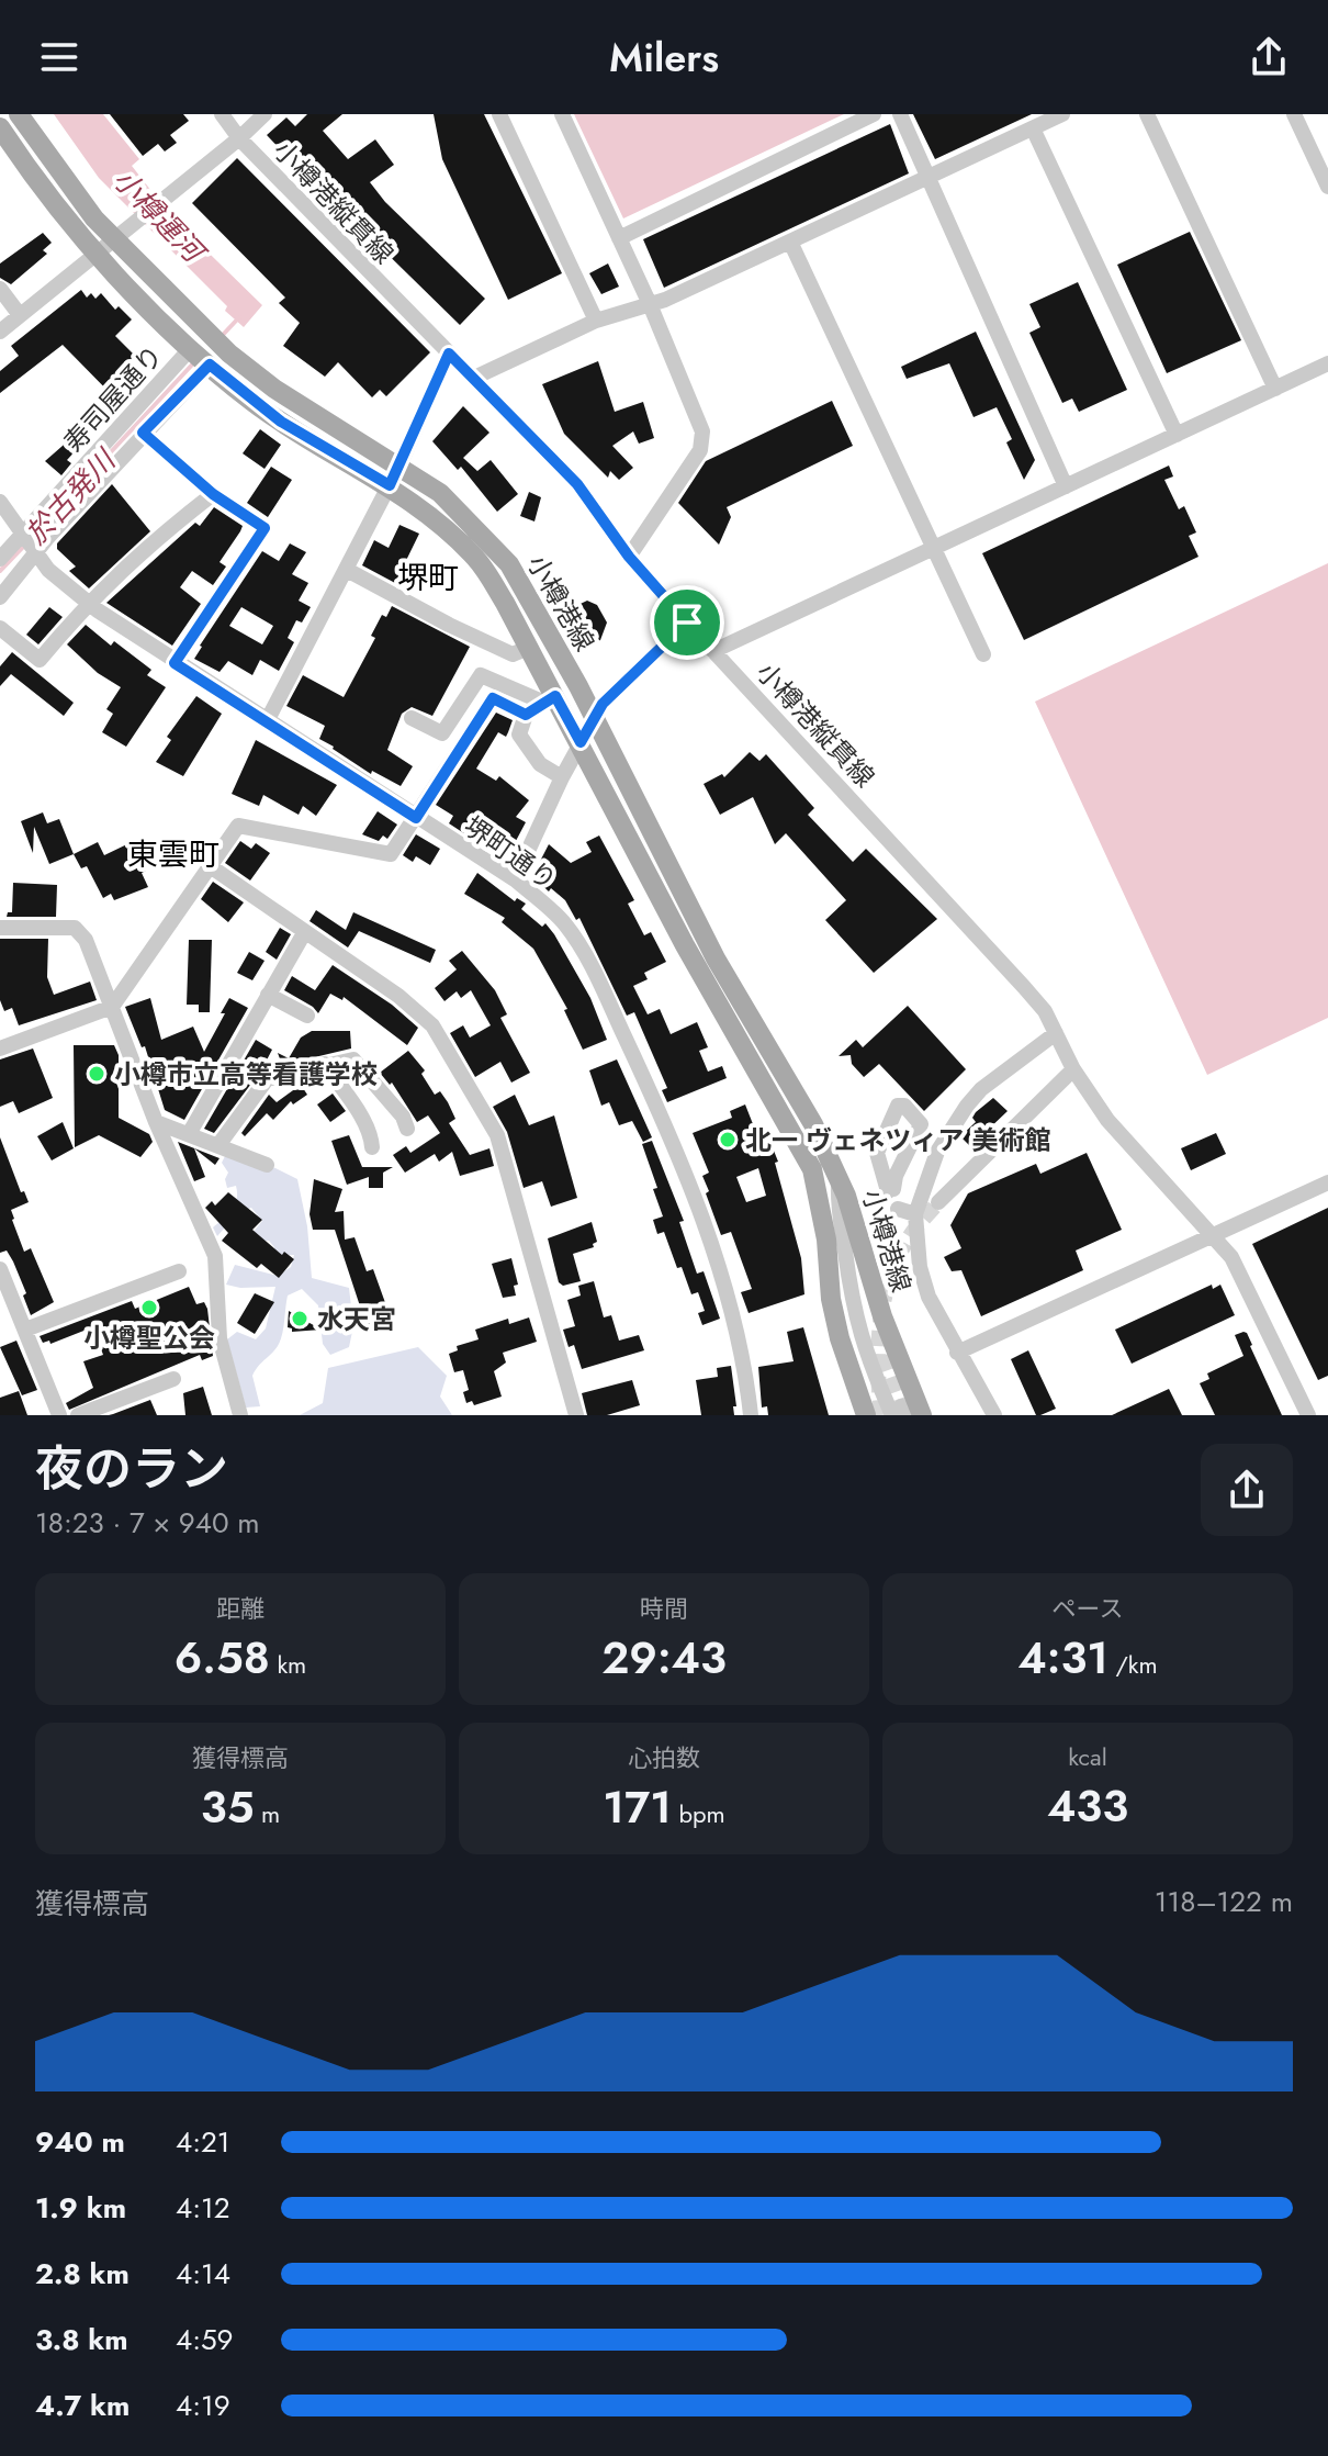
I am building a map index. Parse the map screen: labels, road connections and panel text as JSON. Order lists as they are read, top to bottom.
{
  "streets": {
    "main road": ["小樽港線"],
    "street": ["小樽港縦貫線", "寿司屋通り", "堺町通り"]
  },
  "crossings": [
    ["寿司屋通り", "小樽港線"],
    ["寿司屋通り", "堺町通り"]
  ],
  "districts": ["堺町", "東雲町"],
  "water": ["小樽運河", "於古発川"],
  "places": [
    "小樽市立高等看護学校",
    "北一 ヴェネツィア 美術館",
    "小樽聖公会",
    "水天宮"
  ],
  "page": {
    "header": "Milers",
    "heading": ["夜のラン", "18:23 · 7 × 940 m"],
    "stats": [
      ["距離", "6.58 km"],
      ["時間", "29:43"],
      ["ペース", "4:31 /km"],
      ["獲得標高", "35 m"],
      ["心拍数", "171 bpm"],
      ["kcal", "433"]
    ],
    "chart": ["獲得標高", "118–122 m"],
    "list": [
      {
        "name": "940 m",
        "note": "4:21"
      },
      {
        "name": "1.9 km",
        "note": "4:12"
      },
      {
        "name": "2.8 km",
        "note": "4:14"
      },
      {
        "name": "3.8 km",
        "note": "4:59"
      },
      {
        "name": "4.7 km",
        "note": "4:19"
      }
    ]
  }
}
